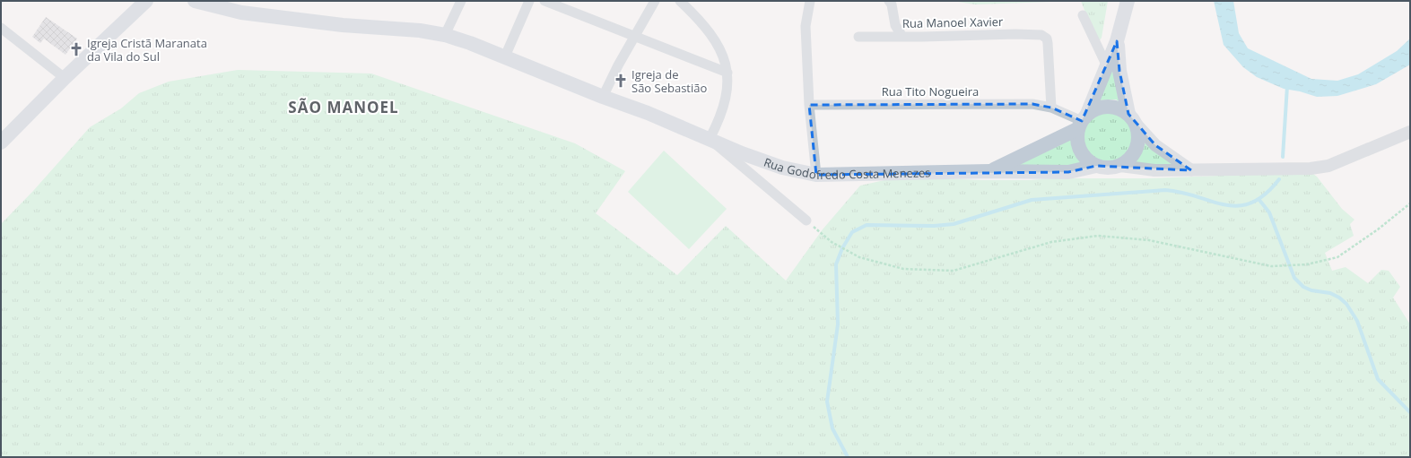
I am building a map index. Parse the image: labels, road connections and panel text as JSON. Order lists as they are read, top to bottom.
{
  "streets": {
    "main road": ["Rua Godofredo Costa Menezes"],
    "street": ["Rua Manoel Xavier", "Rua Tito Nogueira"]
  },
  "crossings": [
    ["Rua Manoel Xavier", "Rua Tito Nogueira"],
    ["Rua Tito Nogueira", "Rua Godofredo Costa Menezes"]
  ],
  "districts": ["SÃO MANOEL"],
  "places": {
    "church": ["Igreja Cristã Maranata da Vila do Sul", "Igreja de São Sebastião"]
  }
}
